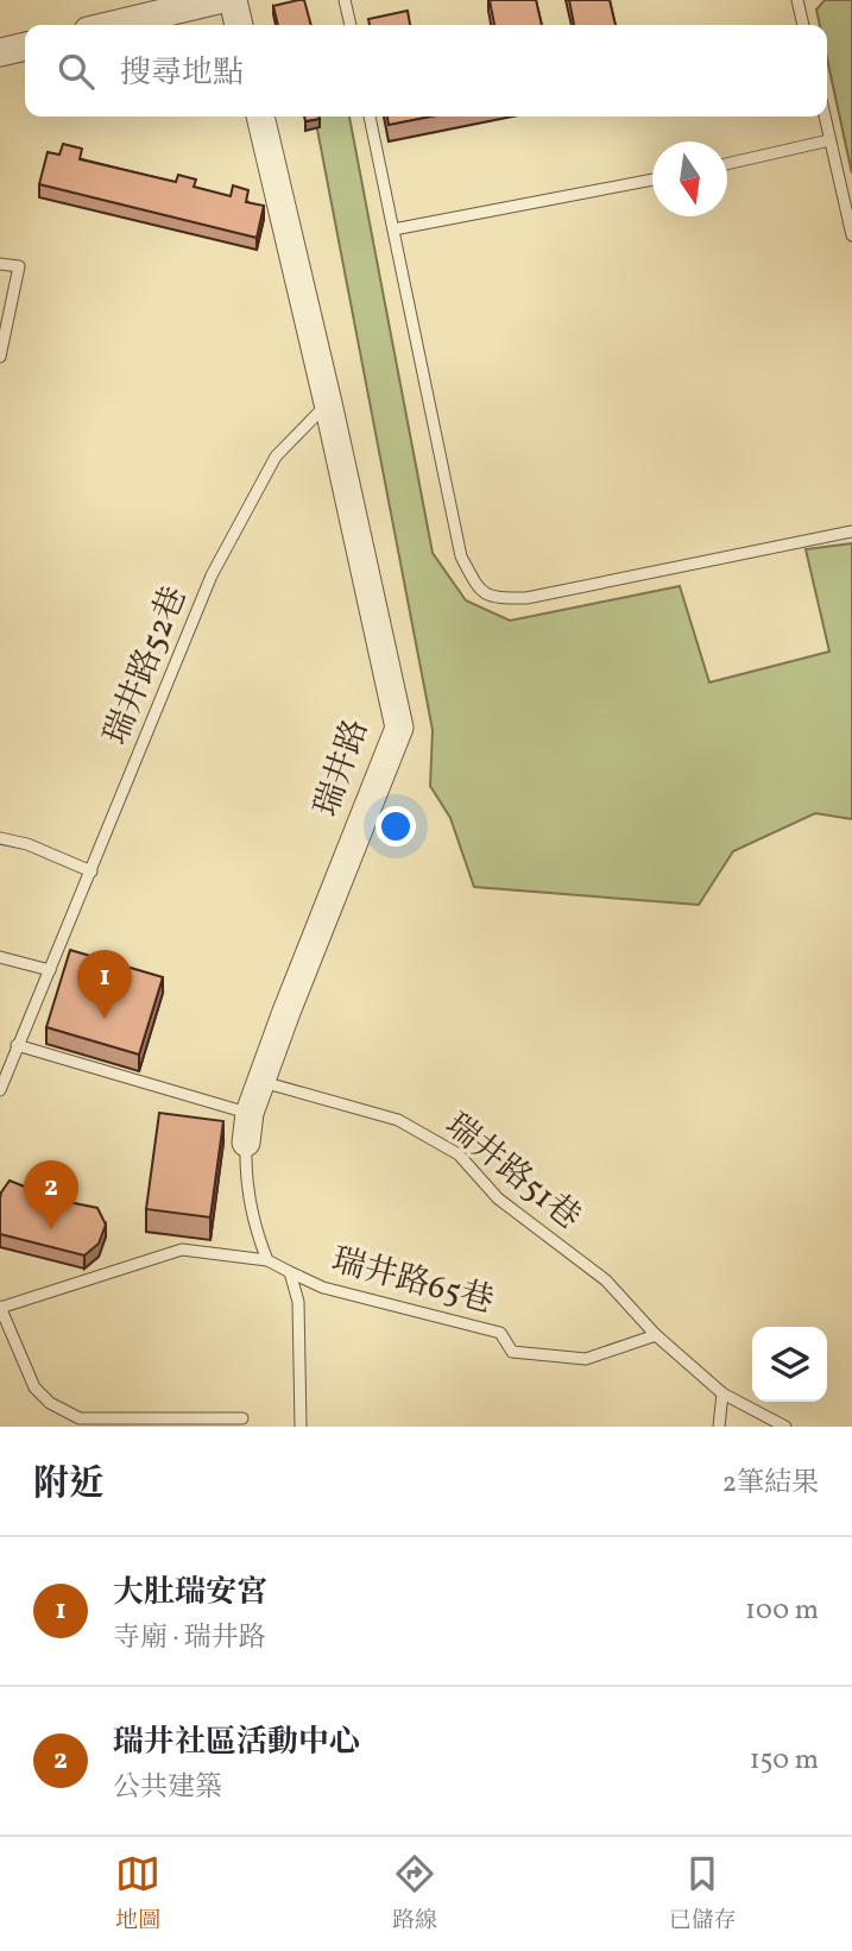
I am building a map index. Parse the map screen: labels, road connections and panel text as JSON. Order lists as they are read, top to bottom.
{
  "streets": {
    "street": ["瑞井路"],
    "lane": ["瑞井路52巷", "瑞井路51巷", "瑞井路65巷"]
  },
  "crossings": [
    ["瑞井路52巷", "瑞井路"],
    ["瑞井路", "瑞井路51巷"],
    ["瑞井路51巷", "瑞井路65巷"]
  ],
  "north": "bottom",
  "page": {
    "search": "搜尋地點",
    "pins": ["1", "2"],
    "heading": ["附近", "2筆結果"],
    "list": [
      {
        "mark": "1",
        "name": "大肚瑞安宮",
        "note": "寺廟 · 瑞井路",
        "value": "100 m"
      },
      {
        "mark": "2",
        "name": "瑞井社區活動中心",
        "note": "公共建築",
        "value": "150 m"
      }
    ],
    "nav": ["地圖", "路線", "已儲存"]
  }
}
